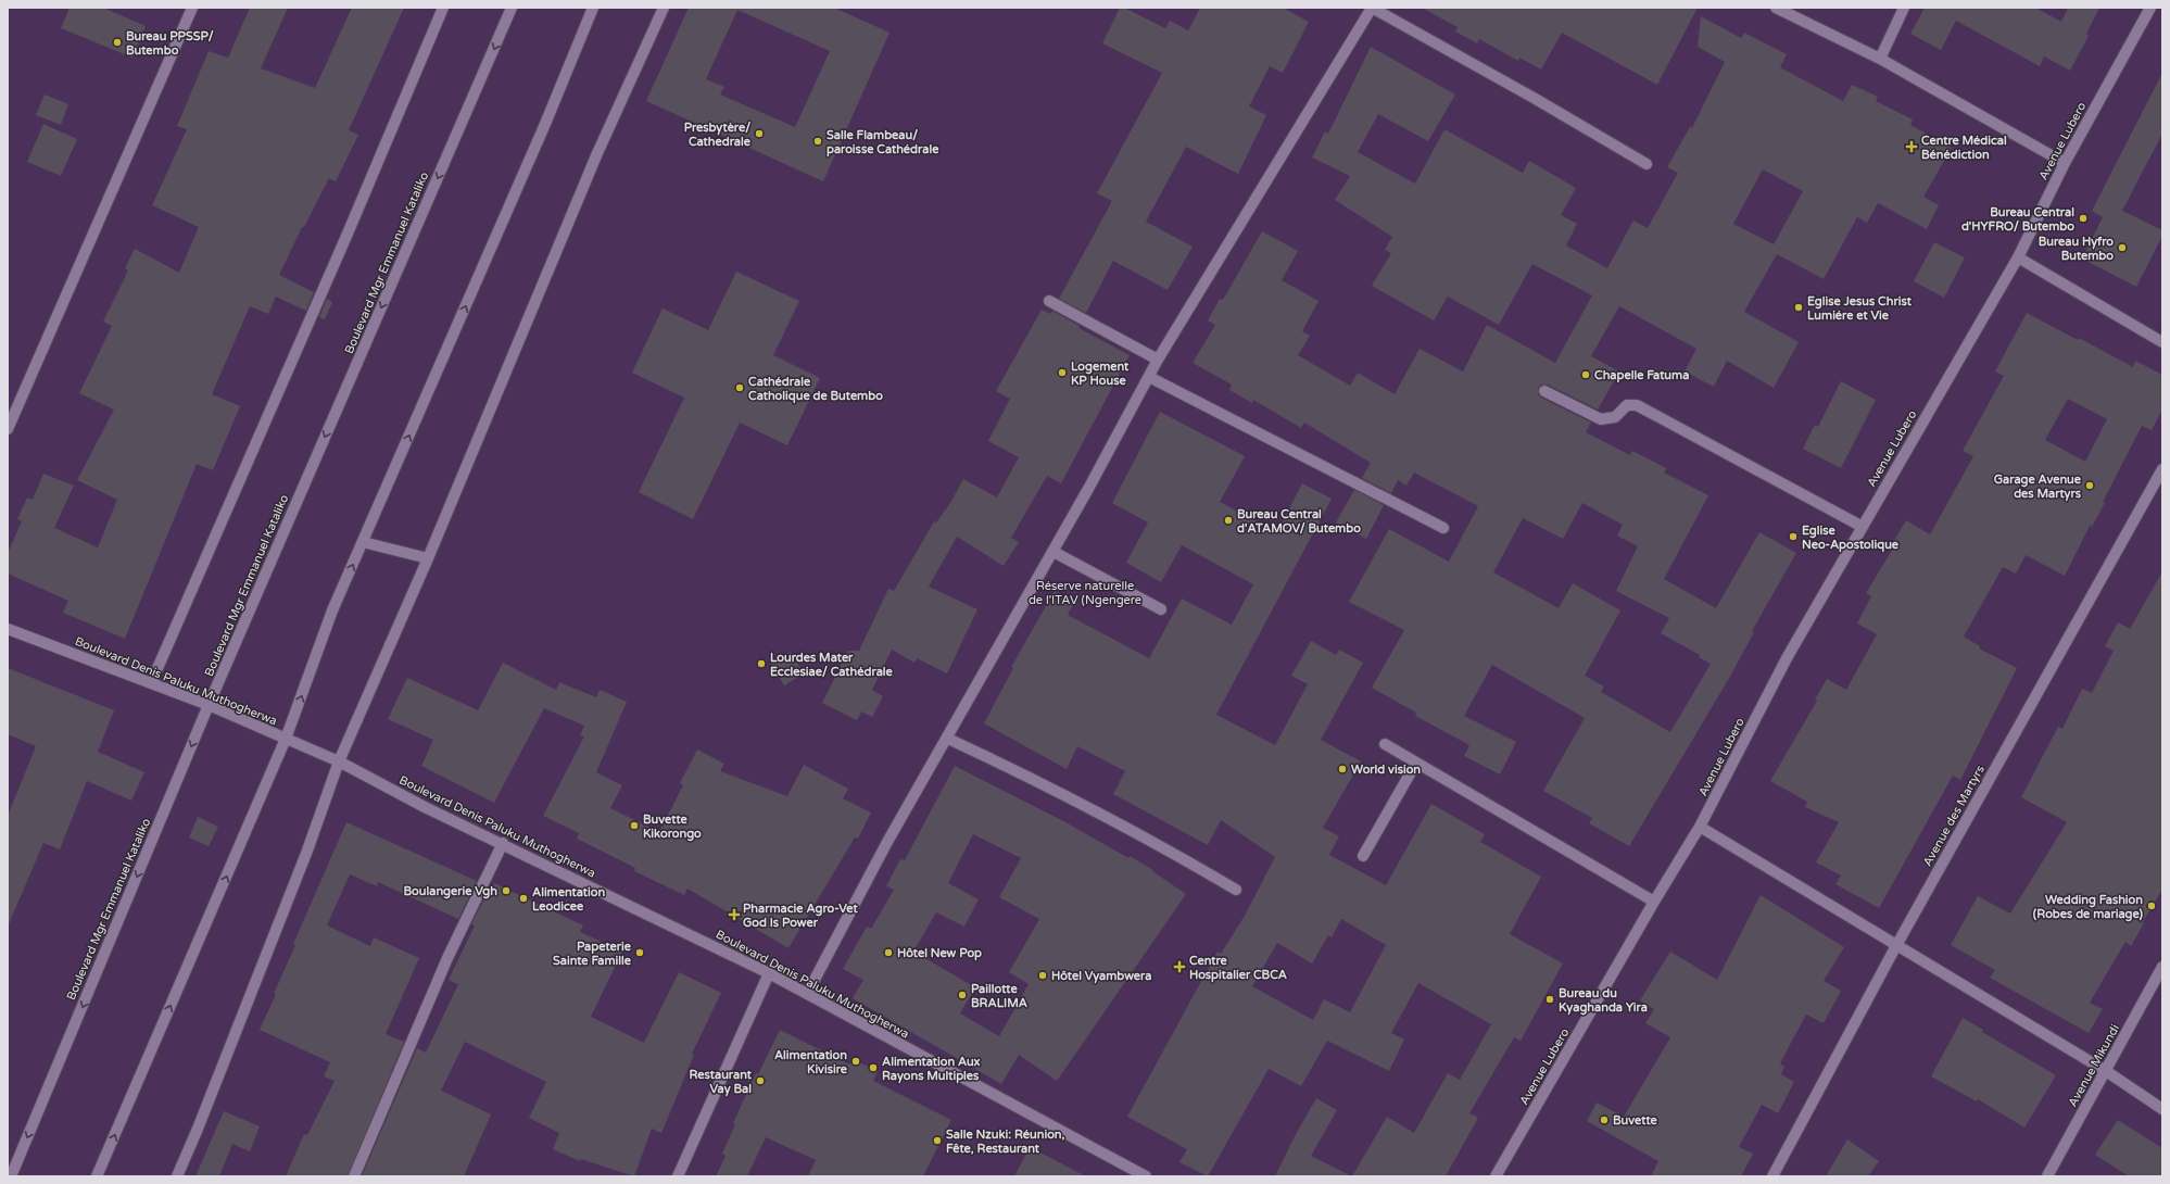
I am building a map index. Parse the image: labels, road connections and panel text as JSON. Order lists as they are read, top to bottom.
{
  "streets": {
    "street": [
      "Avenue Lubero",
      "Boulevard Mgr Emmanuel Kataliko",
      "Boulevard Denis Paluku Muthogherwa",
      "Avenue des Martyrs",
      "Avenue Mikundi"
    ]
  },
  "crossings": [
    ["Boulevard Mgr Emmanuel Kataliko", "Boulevard Denis Paluku Muthogherwa"]
  ],
  "parks": ["Réserve naturelle de l'ITAV (Ngengere"],
  "places": {
    "other": [
      "Bureau PPSSP/ Butembo",
      "Presbytère/ Cathedrale",
      "Salle Flambeau/ paroisse Cathédrale",
      "Bureau Central d'HYFRO/ Butembo",
      "Bureau Hyfro Butembo",
      "Eglise Jesus Christ Lumiére et Vie",
      "Logement KP House",
      "Chapelle Fatuma",
      "Cathédrale Catholique de Butembo",
      "Garage Avenue des Martyrs",
      "Bureau Central d'ATAMOV/ Butembo",
      "Eglise Neo-Apostolique",
      "Lourdes Mater Ecclesiae/ Cathédrale",
      "World vision",
      "Buvette Kikorongo",
      "Boulangerie Vgh",
      "Alimentation Leodicee",
      "Wedding Fashion (Robes de mariage)",
      "Papeterie Sainte Famille",
      "Hôtel New Pop",
      "Hôtel Vyambwera",
      "Paillotte BRALIMA",
      "Bureau du Kyaghanda Yira",
      "Alimentation Kivisire",
      "Alimentation Aux Rayons Multiples",
      "Restaurant Vay Bal",
      "Buvette",
      "Salle Nzuki: Réunion, Fête, Restaurant"
    ],
    "health": ["Centre Médical Bénédiction", "Pharmacie Agro-Vet God Is Power", "Centre Hospitalier CBCA"]
  }
}
